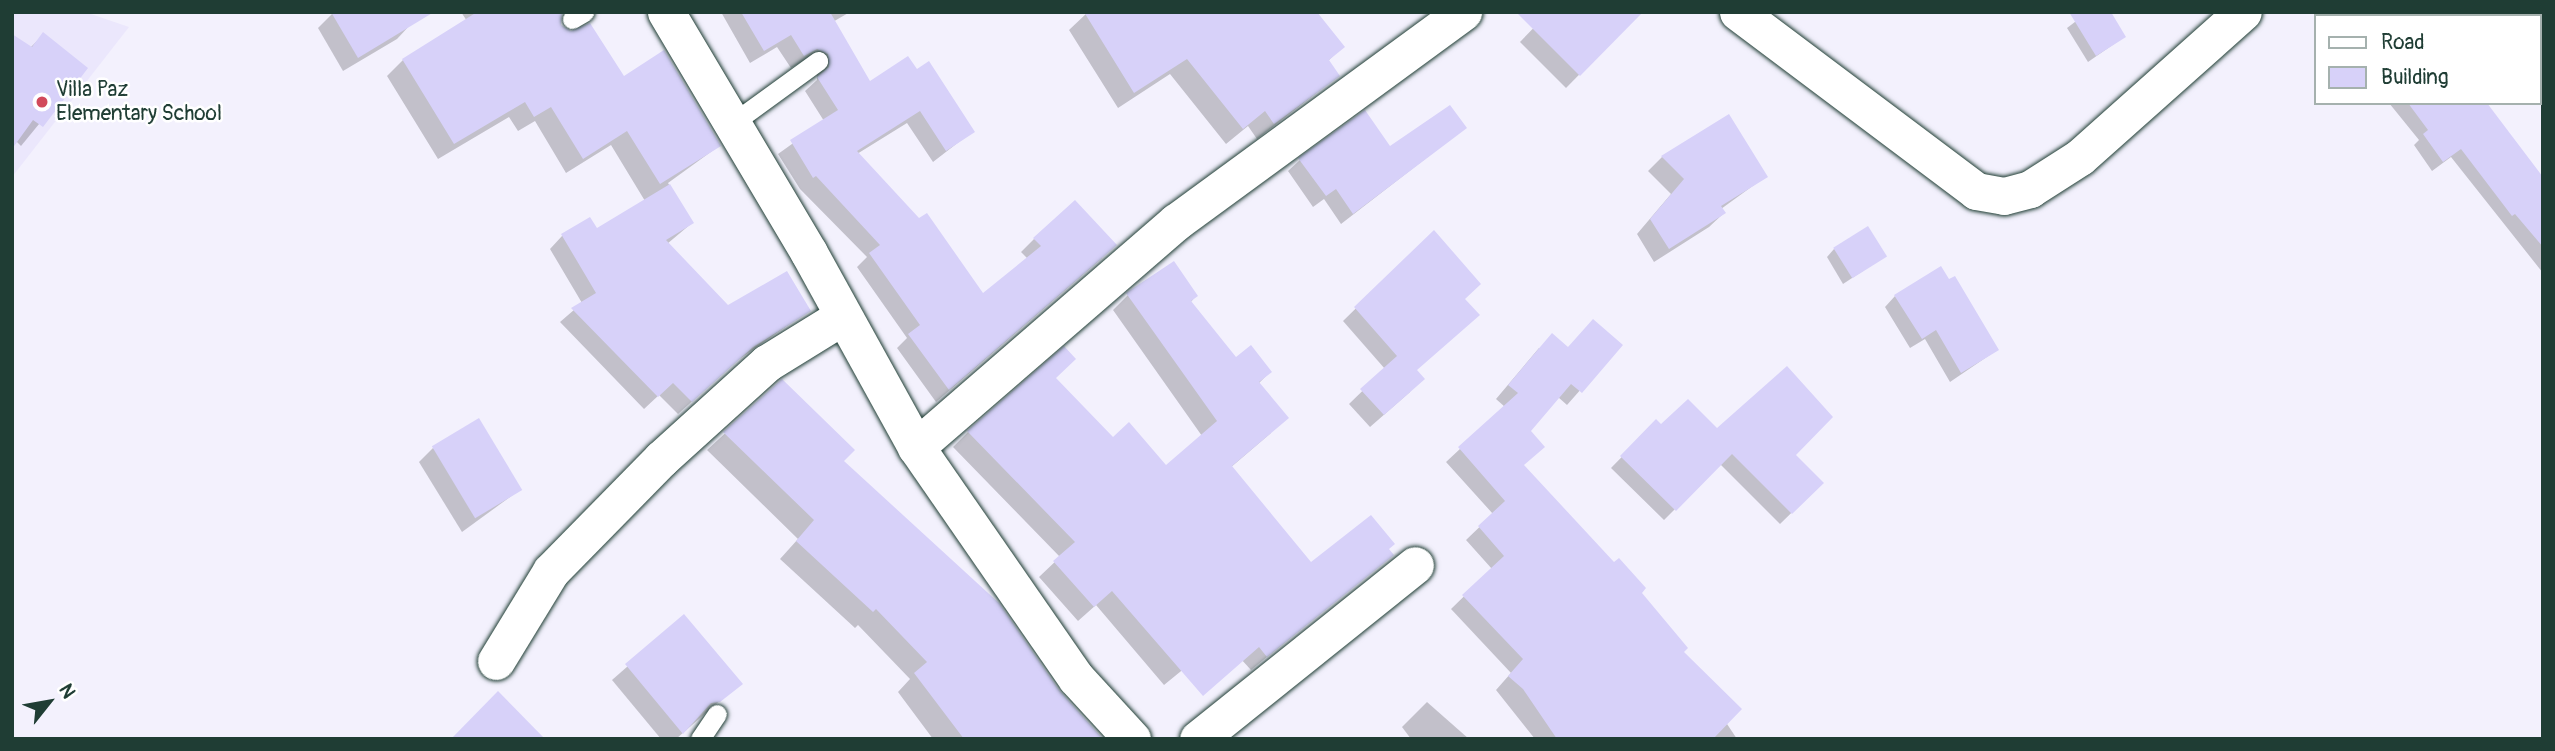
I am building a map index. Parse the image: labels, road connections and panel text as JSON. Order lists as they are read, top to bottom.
{
  "places": ["Villa Paz Elementary School"],
  "legend": ["Road", "Building"],
  "north": "top right"
}
